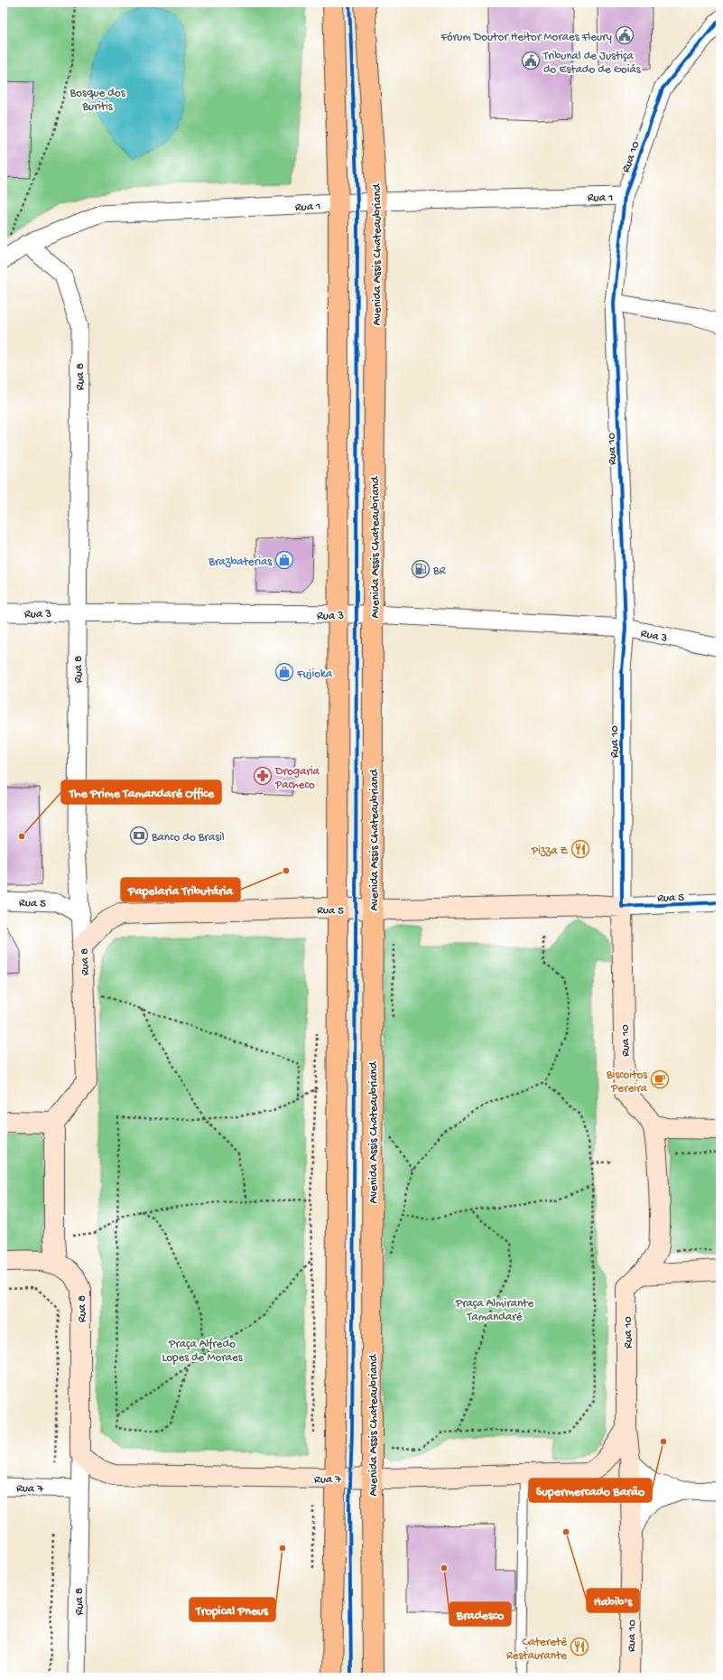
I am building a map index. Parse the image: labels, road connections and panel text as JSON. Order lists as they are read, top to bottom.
{
  "streets": {
    "main road": [
      "Rua 10",
      "Avenida Assis Chateaubriand",
      "Rua 8",
      "Rua 5",
      "Rua 7"
    ],
    "street": ["Rua 1", "Rua 3"]
  },
  "crossings": [
    ["Rua 10", "Rua 1"],
    ["Rua 10", "Rua 3"],
    ["Rua 10", "Rua 5"],
    ["Rua 10", "Rua 7"],
    ["Rua 1", "Avenida Assis Chateaubriand"],
    ["Rua 1", "Rua 8"],
    ["Avenida Assis Chateaubriand", "Rua 3"],
    ["Avenida Assis Chateaubriand", "Rua 5"],
    ["Avenida Assis Chateaubriand", "Rua 7"],
    ["Rua 8", "Rua 3"],
    ["Rua 8", "Rua 5"],
    ["Rua 8", "Rua 7"]
  ],
  "parks": ["Bosque dos Buritis", "Praça Almirante Tamandaré", "Praça Alfredo Lopes de Moraes"],
  "places": {
    "public building": ["Fórum Doutor Heitor Moraes Fleury", "Tribunal de Justiça do Estado de Goiás"],
    "shop": ["Brazbaterias", "Fujioka"],
    "fuel station": ["BR"],
    "pharmacy": ["Drogaria Pacheco"],
    "bank": ["Banco do Brasil"],
    "other": [
      "The Prime Tamandaré Office",
      "Papelaria Tributária",
      "Supermercado Barão",
      "Habib's",
      "Tropical Pneus",
      "Bradesco"
    ],
    "restaurant": ["Pizza Z", "Cateretê Restaurante"],
    "cafe": ["Biscoitos Pereira"]
  }
}
